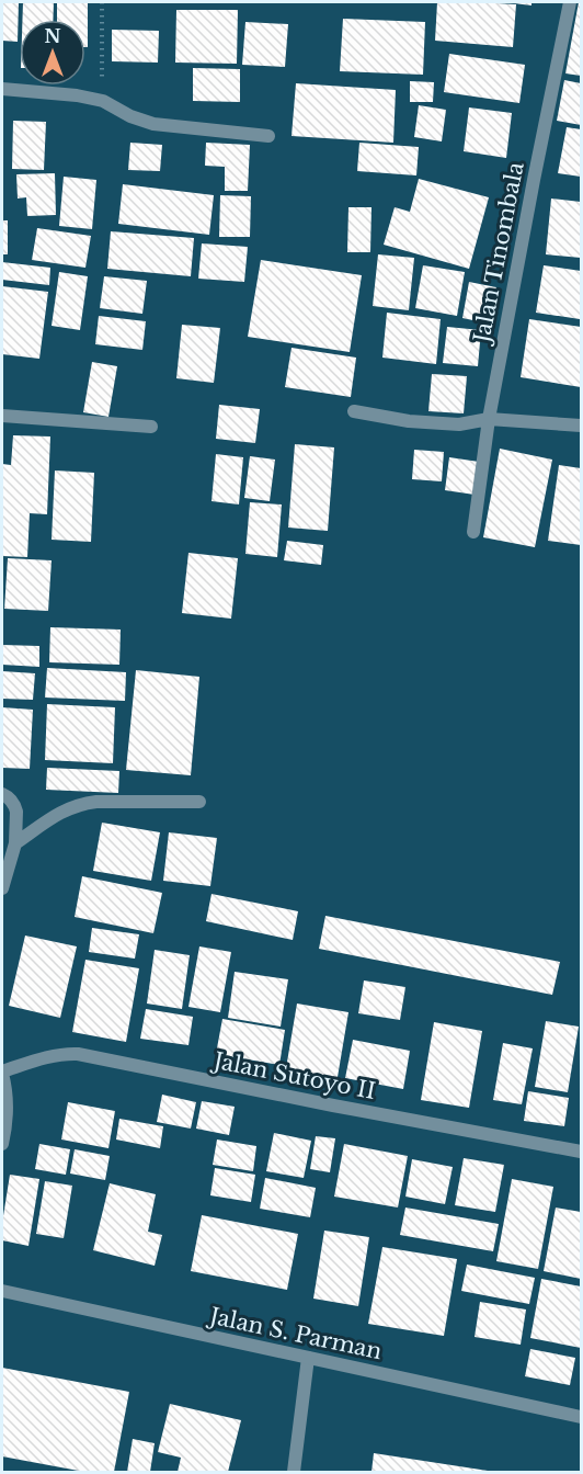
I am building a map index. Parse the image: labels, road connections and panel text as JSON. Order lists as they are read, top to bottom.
{
  "streets": {
    "street": ["Jalan Tinombala", "Jalan Sutoyo II", "Jalan S. Parman"]
  },
  "north": "top"
}
